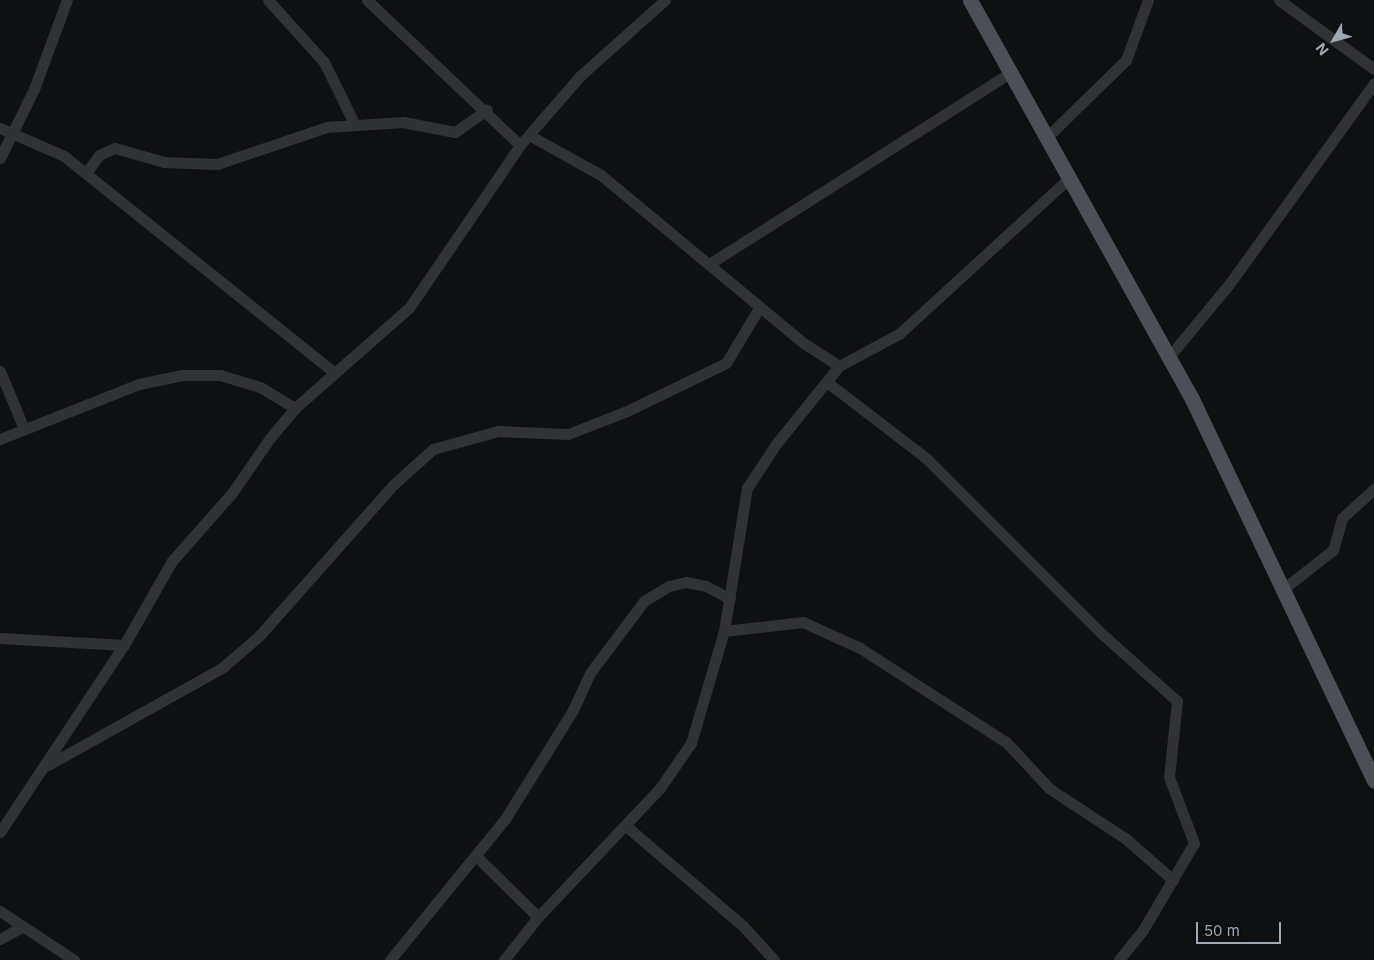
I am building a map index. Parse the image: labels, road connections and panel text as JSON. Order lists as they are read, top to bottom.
{
  "scale_bar": "50 m",
  "north": "bottom left"
}
